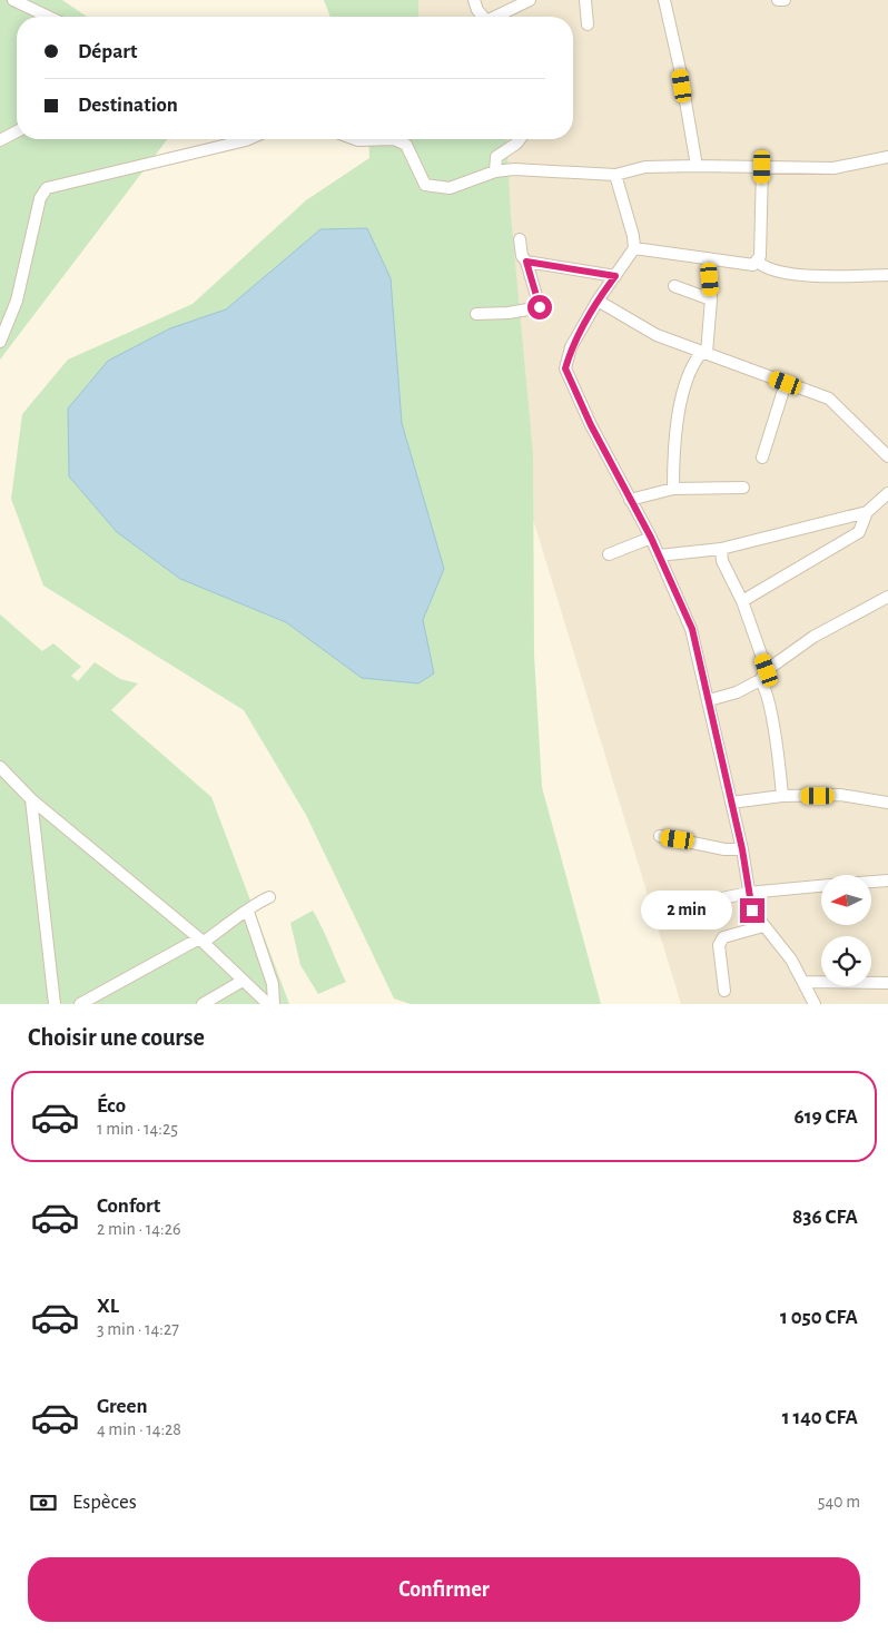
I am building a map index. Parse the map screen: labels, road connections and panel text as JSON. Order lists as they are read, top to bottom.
{
  "north": "left",
  "page": {
    "banner": ["Départ", "Destination"],
    "bubble": "2 min",
    "heading": "Choisir une course",
    "list": [
      {
        "name": "Éco",
        "note": "1 min · 14:25",
        "value": "619 CFA"
      },
      {
        "name": "Confort",
        "note": "2 min · 14:26",
        "value": "836 CFA"
      },
      {
        "name": "XL",
        "note": "3 min · 14:27",
        "value": "1 050 CFA"
      },
      {
        "name": "Green",
        "note": "4 min · 14:28",
        "value": "1 140 CFA"
      }
    ],
    "pay": ["Espèces", "540 m"],
    "buttons": "Confirmer"
  }
}
